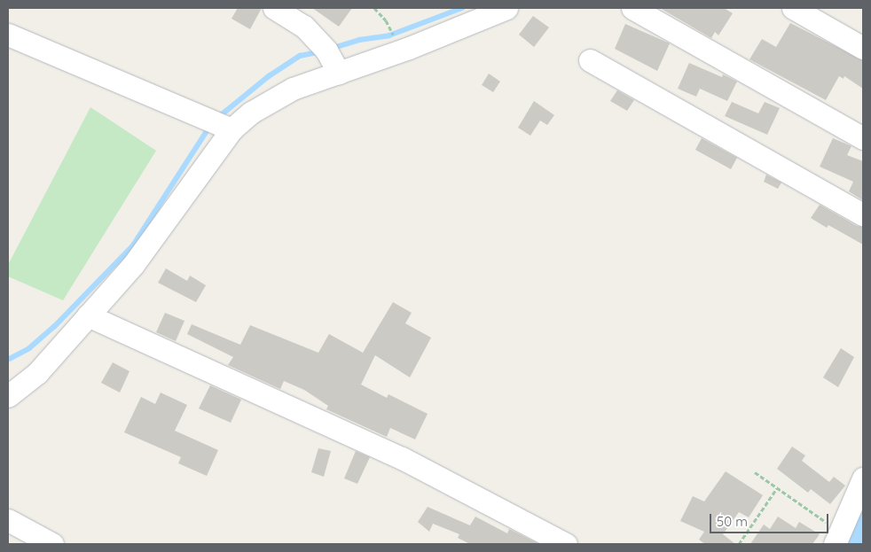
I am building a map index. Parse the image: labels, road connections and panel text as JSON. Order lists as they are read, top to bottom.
{
  "scale_bar": "50 m"
}
